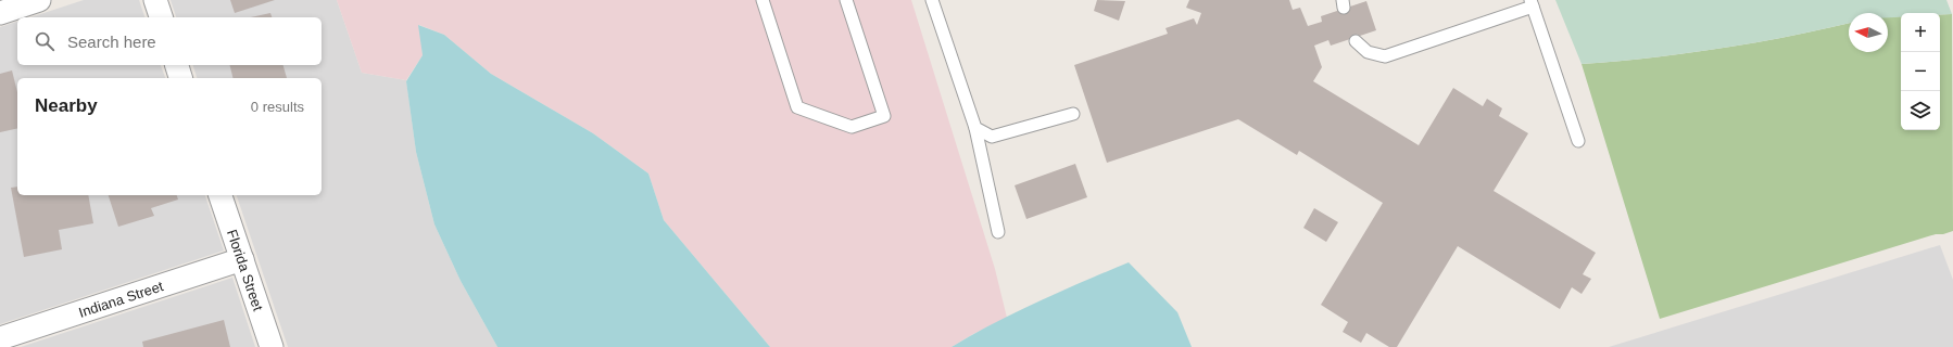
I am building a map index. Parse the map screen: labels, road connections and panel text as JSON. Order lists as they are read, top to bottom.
{
  "streets": {
    "street": ["Florida Street", "Indiana Street"]
  },
  "crossings": [
    ["Florida Street", "Indiana Street"]
  ],
  "north": "left",
  "page": {
    "map_buttons": ["+", "−"],
    "search": "Search here",
    "heading": ["Nearby", "0 results"]
  }
}
